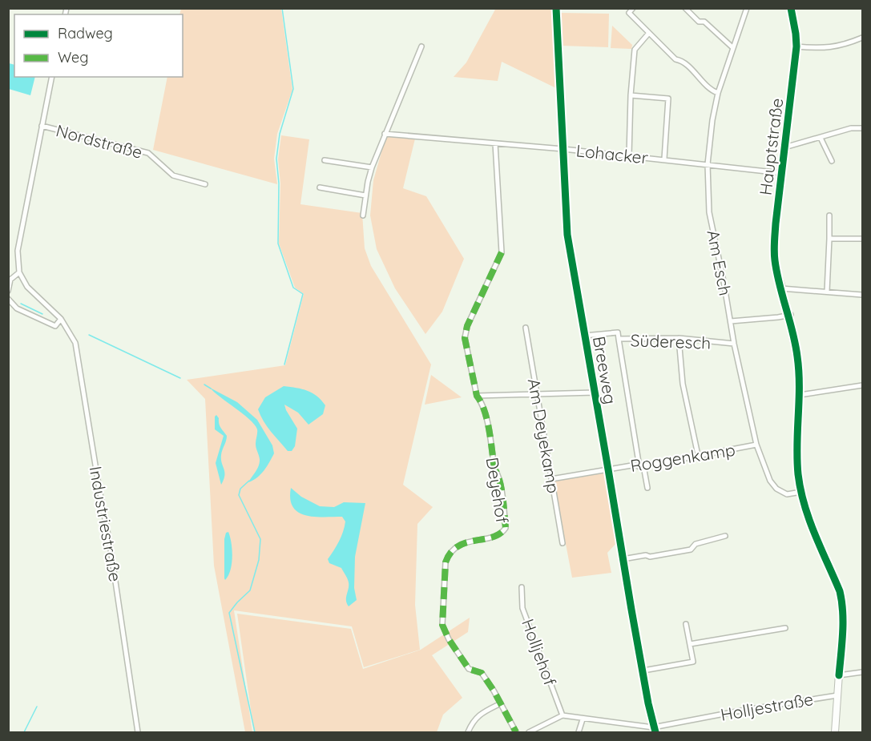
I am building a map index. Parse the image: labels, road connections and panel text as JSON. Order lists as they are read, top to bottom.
{
  "streets": {
    "main road": ["Hauptstraße"],
    "street": [
      "Nordstraße",
      "Lohacker",
      "Am Esch",
      "Süderesch",
      "Breeweg",
      "Am Deyekamp",
      "Roggenkamp",
      "Deyehof",
      "Industriestraße",
      "Holljehof",
      "Holljestraße"
    ]
  },
  "crossings": [
    ["Hauptstraße", "Lohacker"],
    ["Hauptstraße", "Am Esch"],
    ["Hauptstraße", "Holljestraße"],
    ["Lohacker", "Am Esch"],
    ["Lohacker", "Breeweg"],
    ["Lohacker", "Deyehof"],
    ["Am Esch", "Süderesch"],
    ["Am Esch", "Roggenkamp"],
    ["Süderesch", "Breeweg"],
    ["Breeweg", "Roggenkamp"],
    ["Breeweg", "Holljestraße"],
    ["Am Deyekamp", "Roggenkamp"],
    ["Holljehof", "Holljestraße"]
  ],
  "legend": ["Radweg", "Weg"]
}
